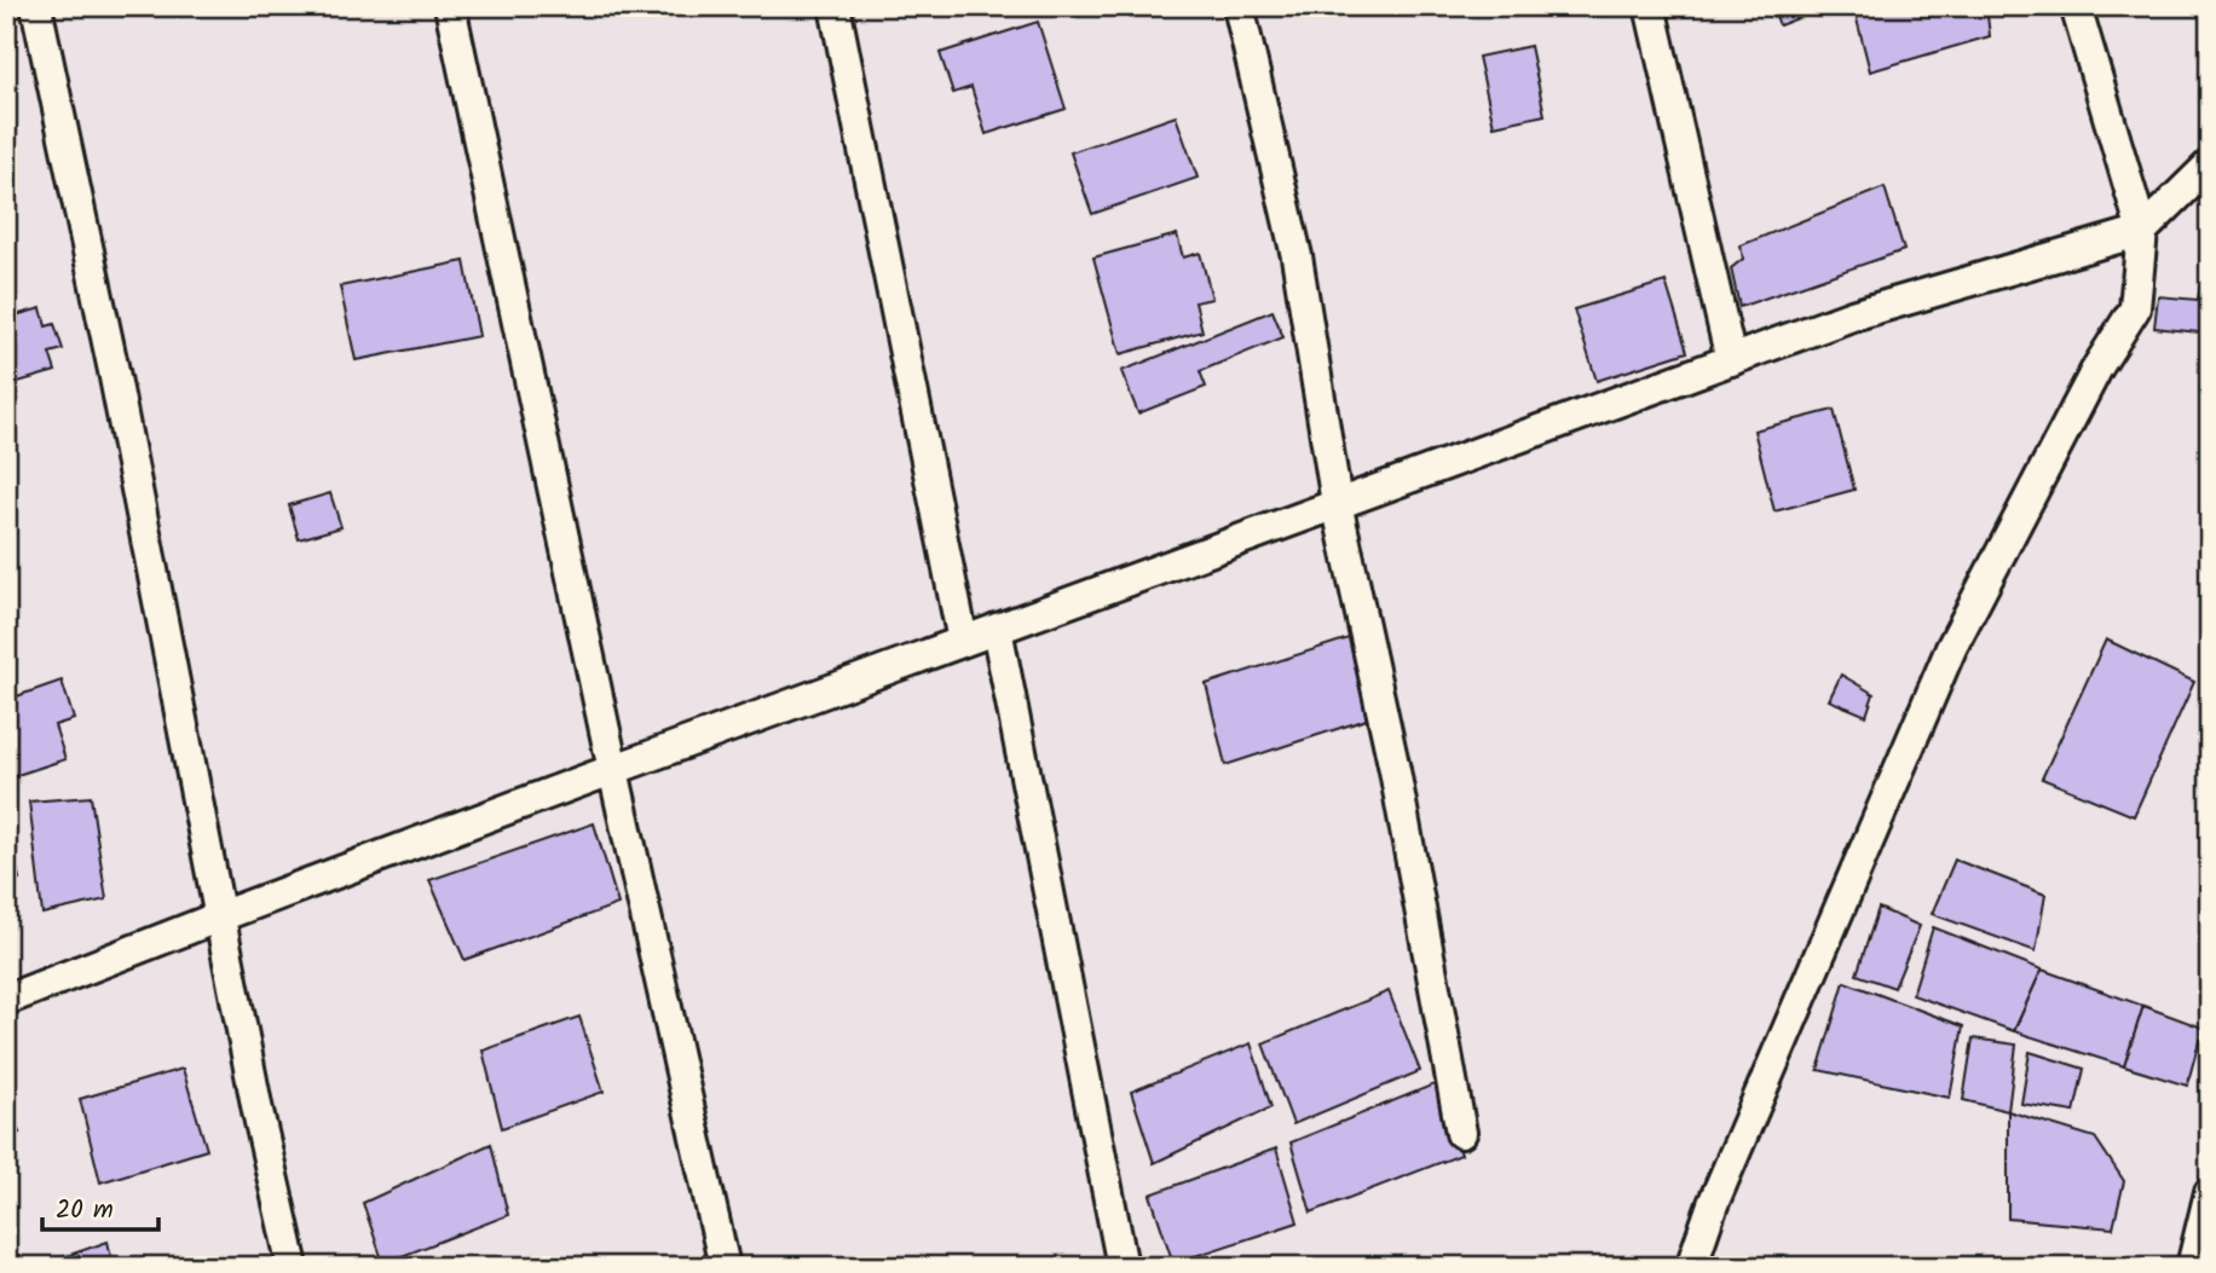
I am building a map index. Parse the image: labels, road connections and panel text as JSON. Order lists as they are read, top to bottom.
{
  "scale_bar": "20 m"
}
